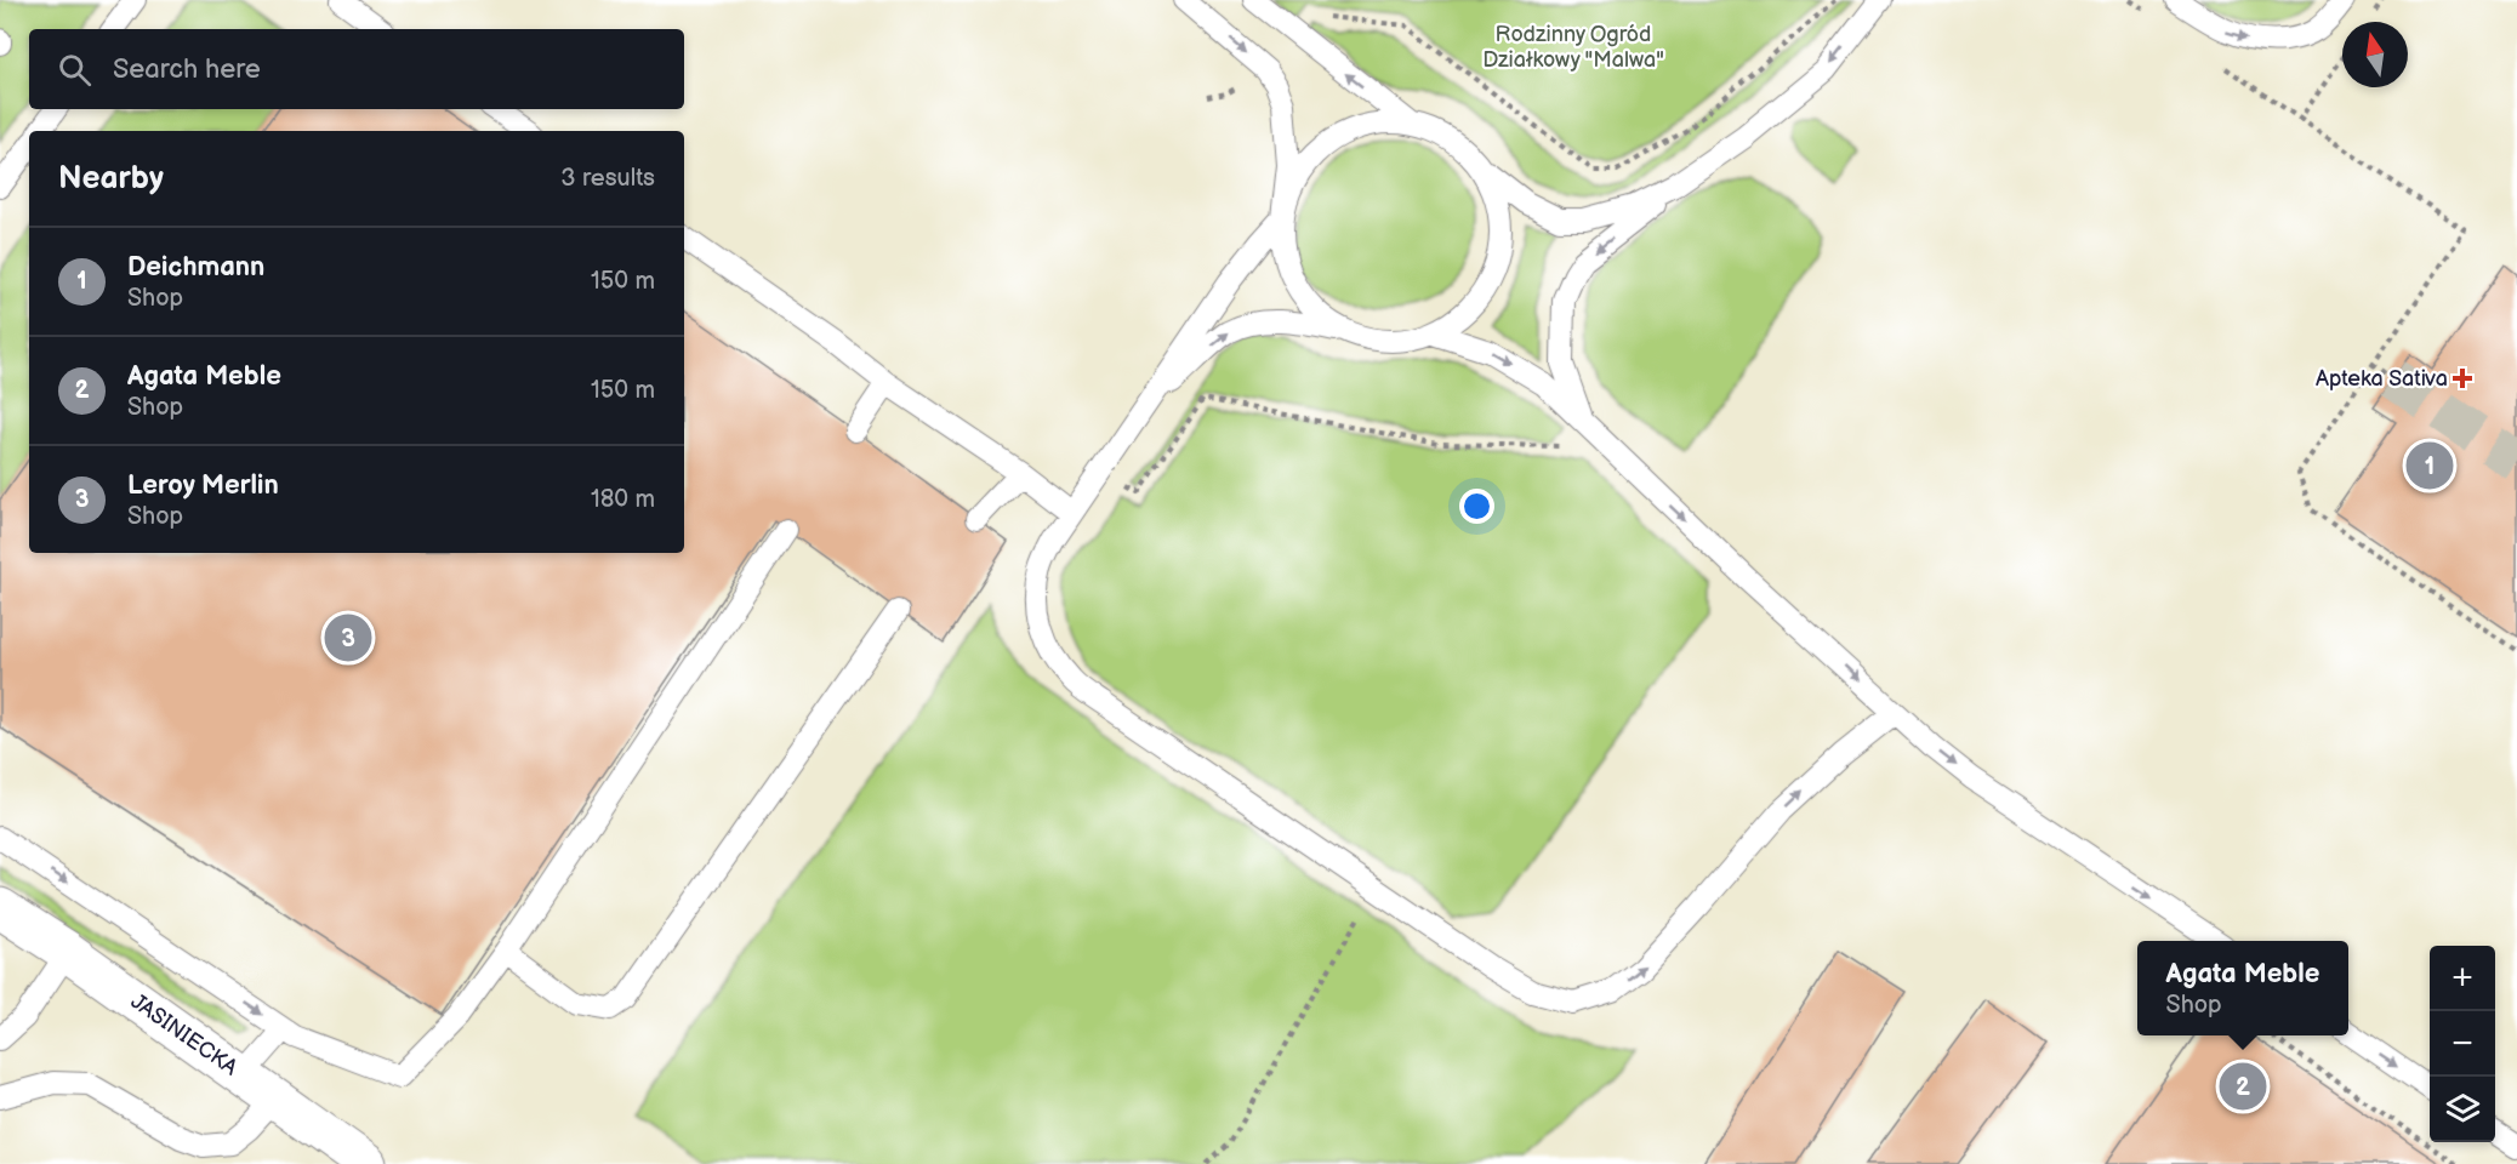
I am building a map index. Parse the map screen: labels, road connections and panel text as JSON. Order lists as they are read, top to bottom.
{
  "streets": {
    "street": ["JASINIECKA"]
  },
  "parks": ["Rodzinny Ogród Działkowy \"Malwa\""],
  "places": {
    "health": ["Apteka Sativa"]
  },
  "north": "top",
  "page": {
    "search": "Search here",
    "heading": ["Nearby", "3 results"],
    "list": [
      {
        "mark": "1",
        "name": "Deichmann",
        "note": "Shop",
        "value": "150 m"
      },
      {
        "mark": "2",
        "name": "Agata Meble",
        "note": "Shop",
        "value": "150 m"
      },
      {
        "mark": "3",
        "name": "Leroy Merlin",
        "note": "Shop",
        "value": "180 m"
      }
    ],
    "pins": ["1", "3", "2"],
    "popup": ["Agata Meble", "Shop"],
    "map_buttons": ["+", "−"]
  }
}
